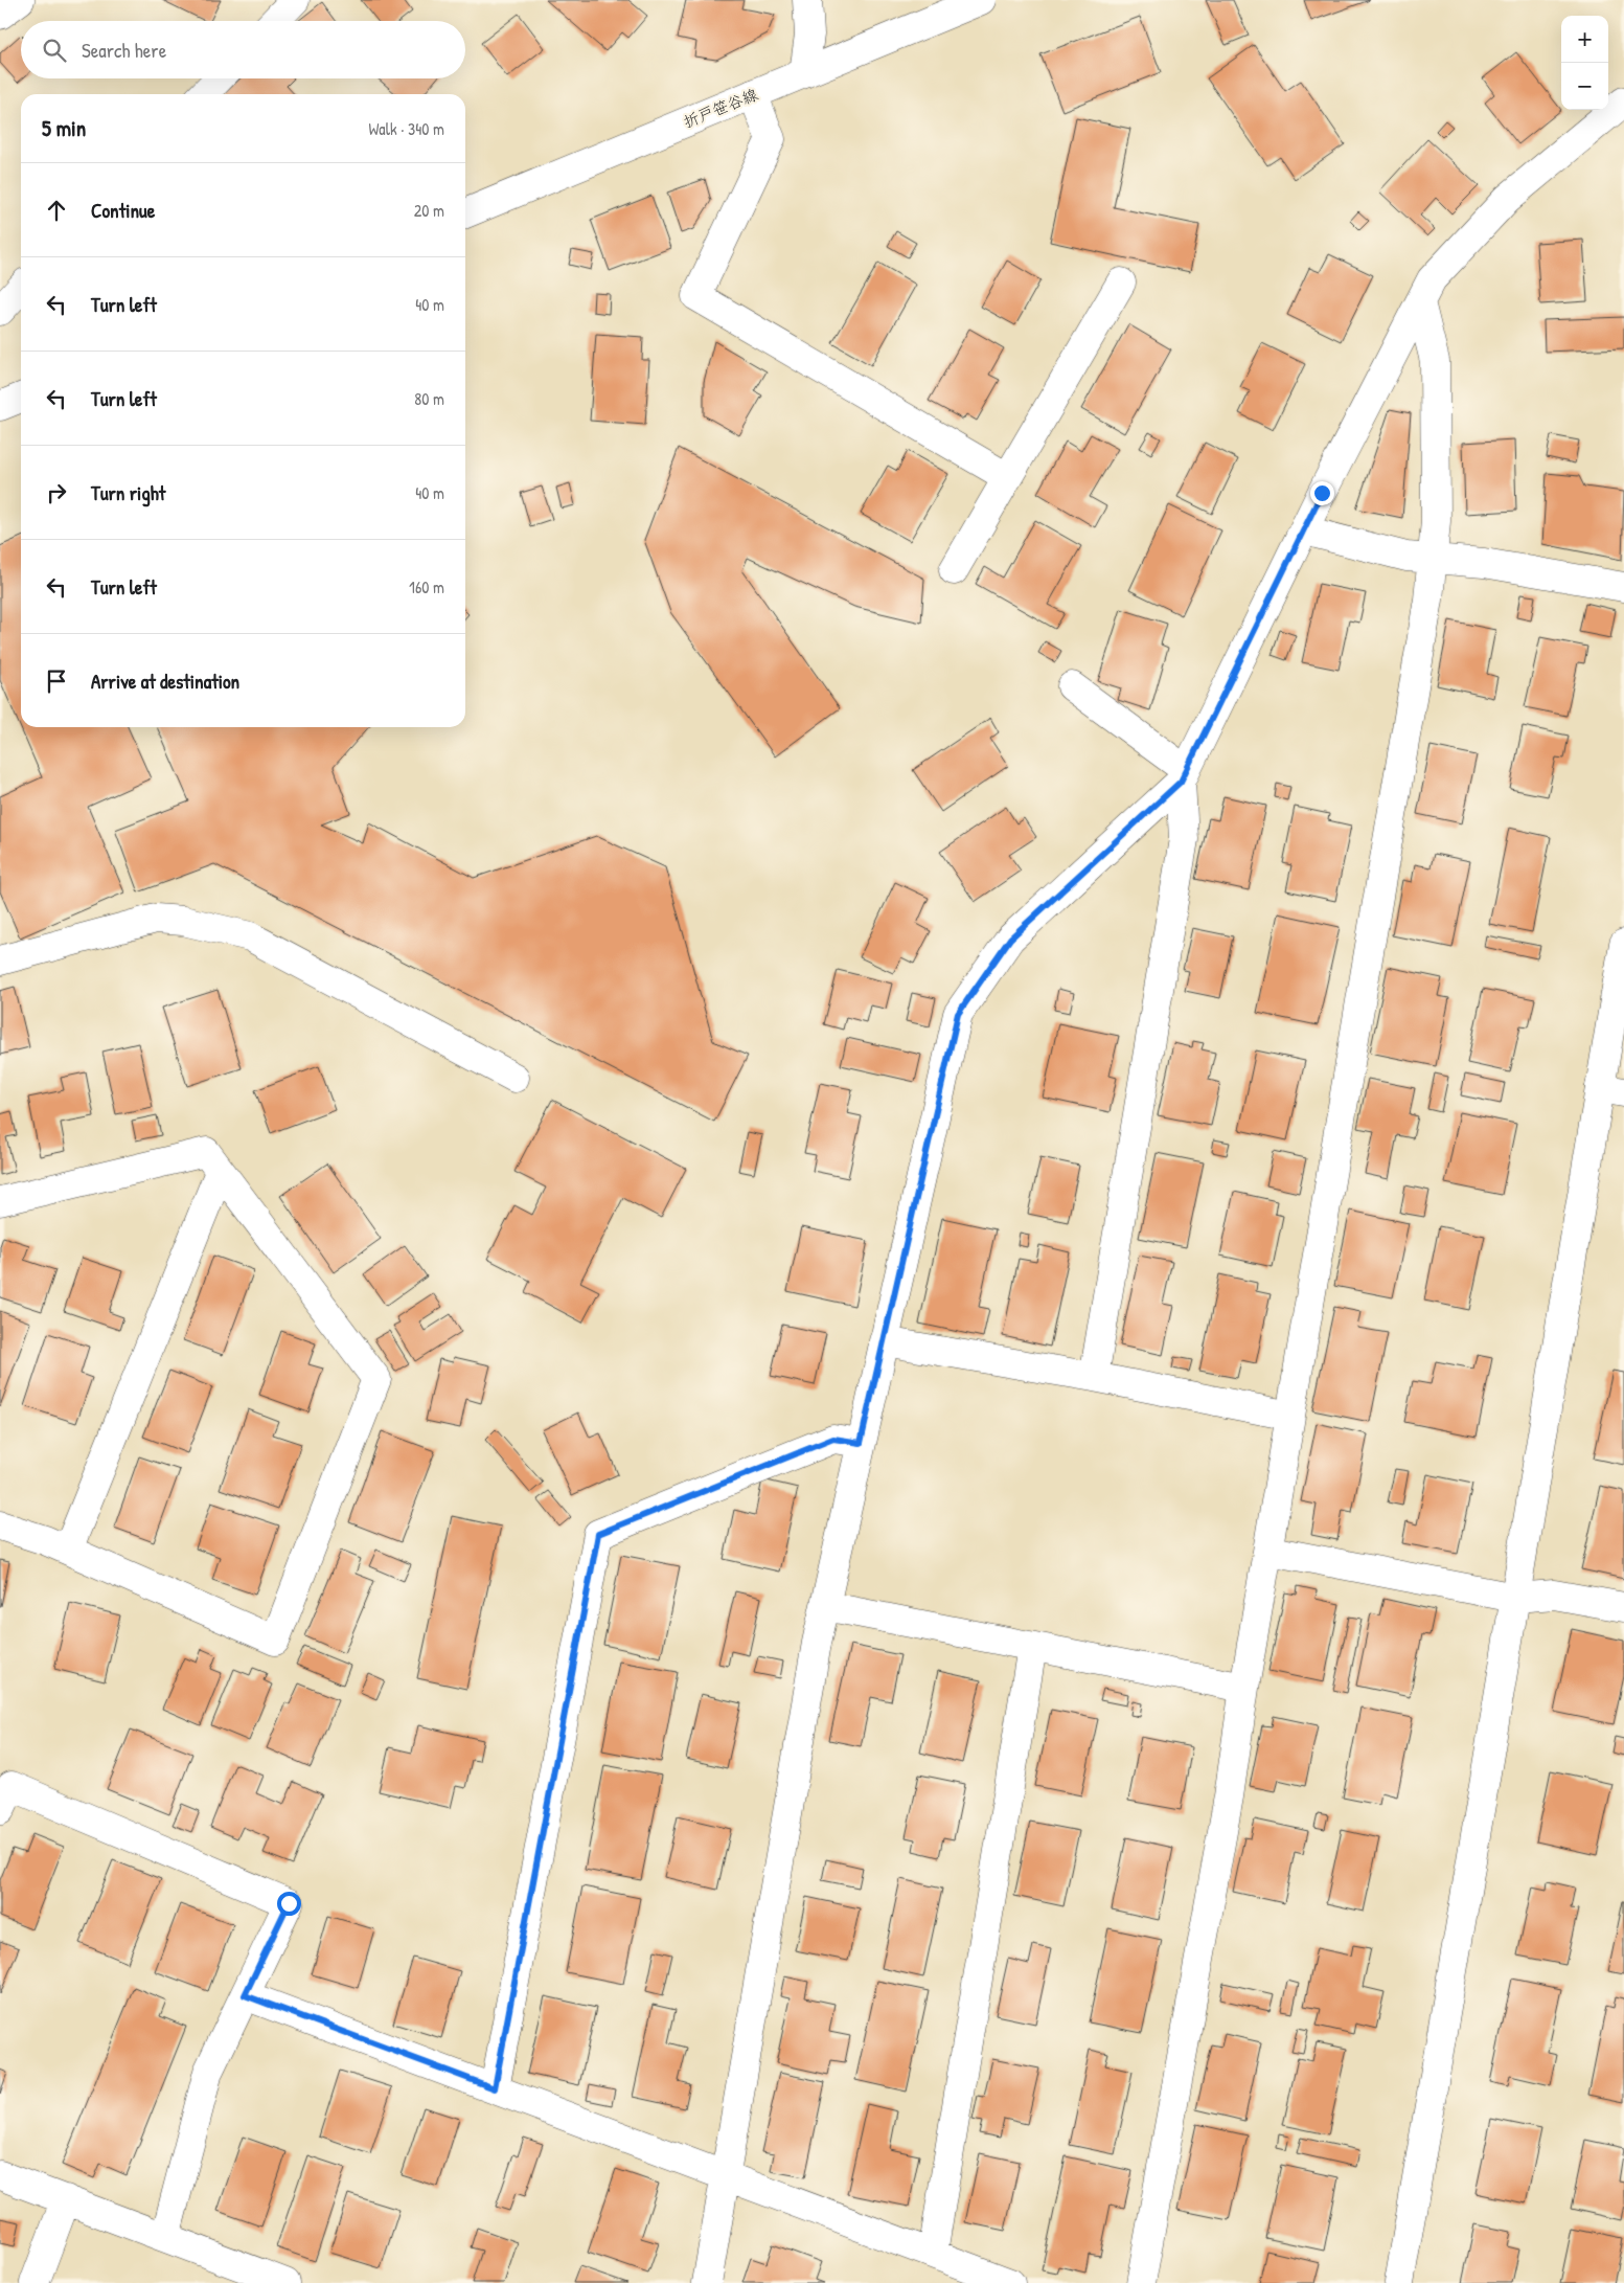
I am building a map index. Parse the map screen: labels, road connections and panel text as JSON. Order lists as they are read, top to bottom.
{
  "streets": {
    "street": ["折戸笹谷線"]
  },
  "page": {
    "map_buttons": ["+", "−"],
    "search": "Search here",
    "heading": ["5 min", "Walk · 340 m"],
    "list": [
      ["Continue", "20 m"],
      ["Turn left", "40 m"],
      ["Turn left", "80 m"],
      ["Turn right", "40 m"],
      ["Turn left", "160 m"],
      "Arrive at destination"
    ]
  }
}
